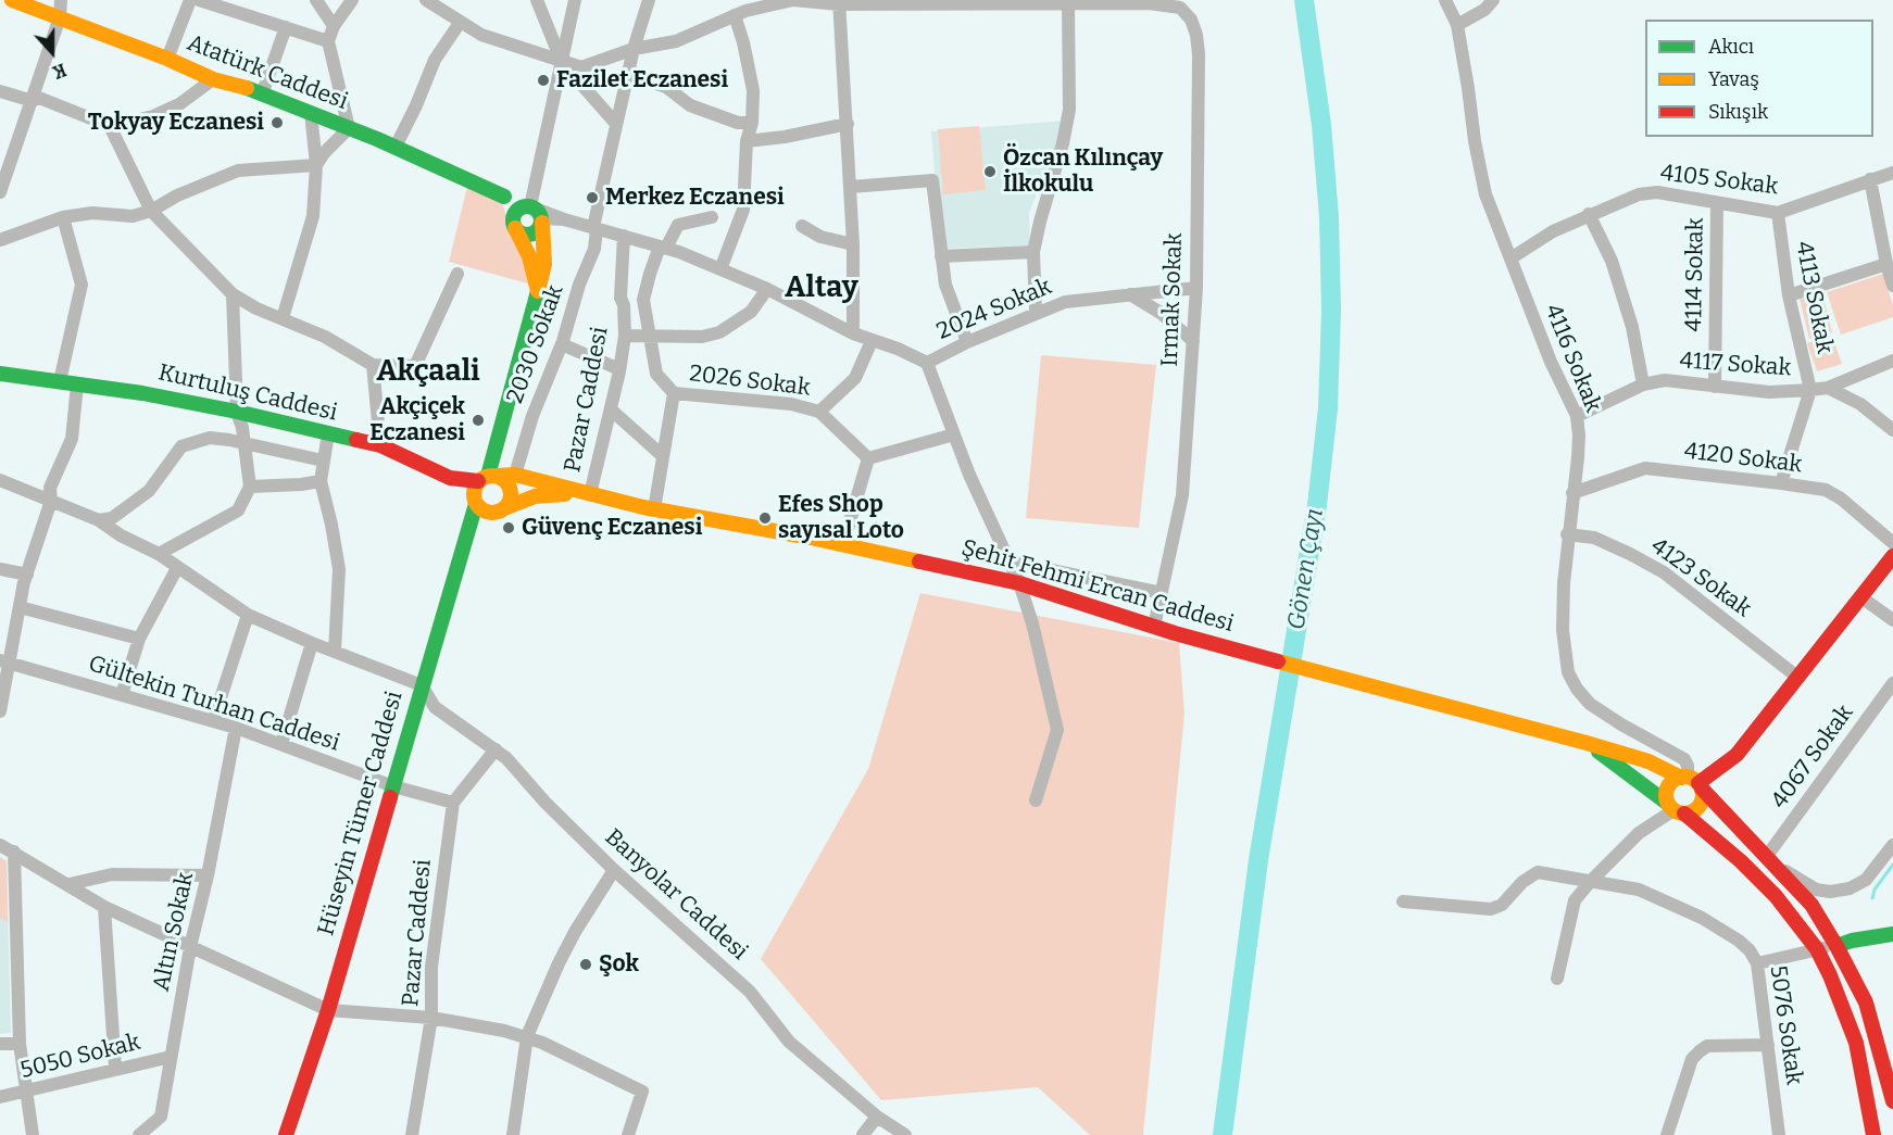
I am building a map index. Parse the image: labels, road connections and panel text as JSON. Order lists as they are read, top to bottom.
{
  "streets": {
    "main road": [
      "Atatürk Caddesi",
      "Kurtuluş Caddesi",
      "Şehit Fehmi Ercan Caddesi",
      "Hüseyin Tümer Caddesi"
    ],
    "street": [
      "4105 Sokak",
      "4114 Sokak",
      "4113 Sokak",
      "Irmak Sokak",
      "2024 Sokak",
      "2030 Sokak",
      "4116 Sokak",
      "4117 Sokak",
      "2026 Sokak",
      "Pazar Caddesi",
      "4120 Sokak",
      "4123 Sokak",
      "Gültekin Turhan Caddesi",
      "4067 Sokak",
      "Banyolar Caddesi",
      "Altın Sokak",
      "5076 Sokak",
      "5050 Sokak"
    ]
  },
  "crossings": [
    ["4105 Sokak", "4114 Sokak"],
    ["4105 Sokak", "4113 Sokak"],
    ["4105 Sokak", "4116 Sokak"],
    ["4114 Sokak", "4117 Sokak"],
    ["4113 Sokak", "4117 Sokak"],
    ["Irmak Sokak", "2024 Sokak"],
    ["Irmak Sokak", "2030 Sokak"],
    ["Irmak Sokak", "Şehit Fehmi Ercan Caddesi"],
    ["2030 Sokak", "Şehit Fehmi Ercan Caddesi"],
    ["4116 Sokak", "4117 Sokak"],
    ["4116 Sokak", "4120 Sokak"],
    ["4116 Sokak", "4123 Sokak"],
    ["4116 Sokak", "Şehit Fehmi Ercan Caddesi"],
    ["Kurtuluş Caddesi", "Şehit Fehmi Ercan Caddesi"],
    ["Kurtuluş Caddesi", "Hüseyin Tümer Caddesi"],
    ["Pazar Caddesi", "Şehit Fehmi Ercan Caddesi"],
    ["Pazar Caddesi", "Gültekin Turhan Caddesi"],
    ["Şehit Fehmi Ercan Caddesi", "Hüseyin Tümer Caddesi"],
    ["Gültekin Turhan Caddesi", "Hüseyin Tümer Caddesi"],
    ["Gültekin Turhan Caddesi", "Altın Sokak"],
    ["Hüseyin Tümer Caddesi", "Banyolar Caddesi"],
    ["Altın Sokak", "5050 Sokak"]
  ],
  "districts": ["Altay", "Akçaali"],
  "water": ["Gönen Çayı"],
  "places": [
    "Fazilet Eczanesi",
    "Tokyay Eczanesi",
    "Özcan Kılınçay İlkokulu",
    "Merkez Eczanesi",
    "Akçiçek Eczanesi",
    "Efes Shop sayısal Loto",
    "Güvenç Eczanesi",
    "Şok"
  ],
  "legend": ["Akıcı", "Yavaş", "Sıkışık"],
  "north": "bottom"
}
